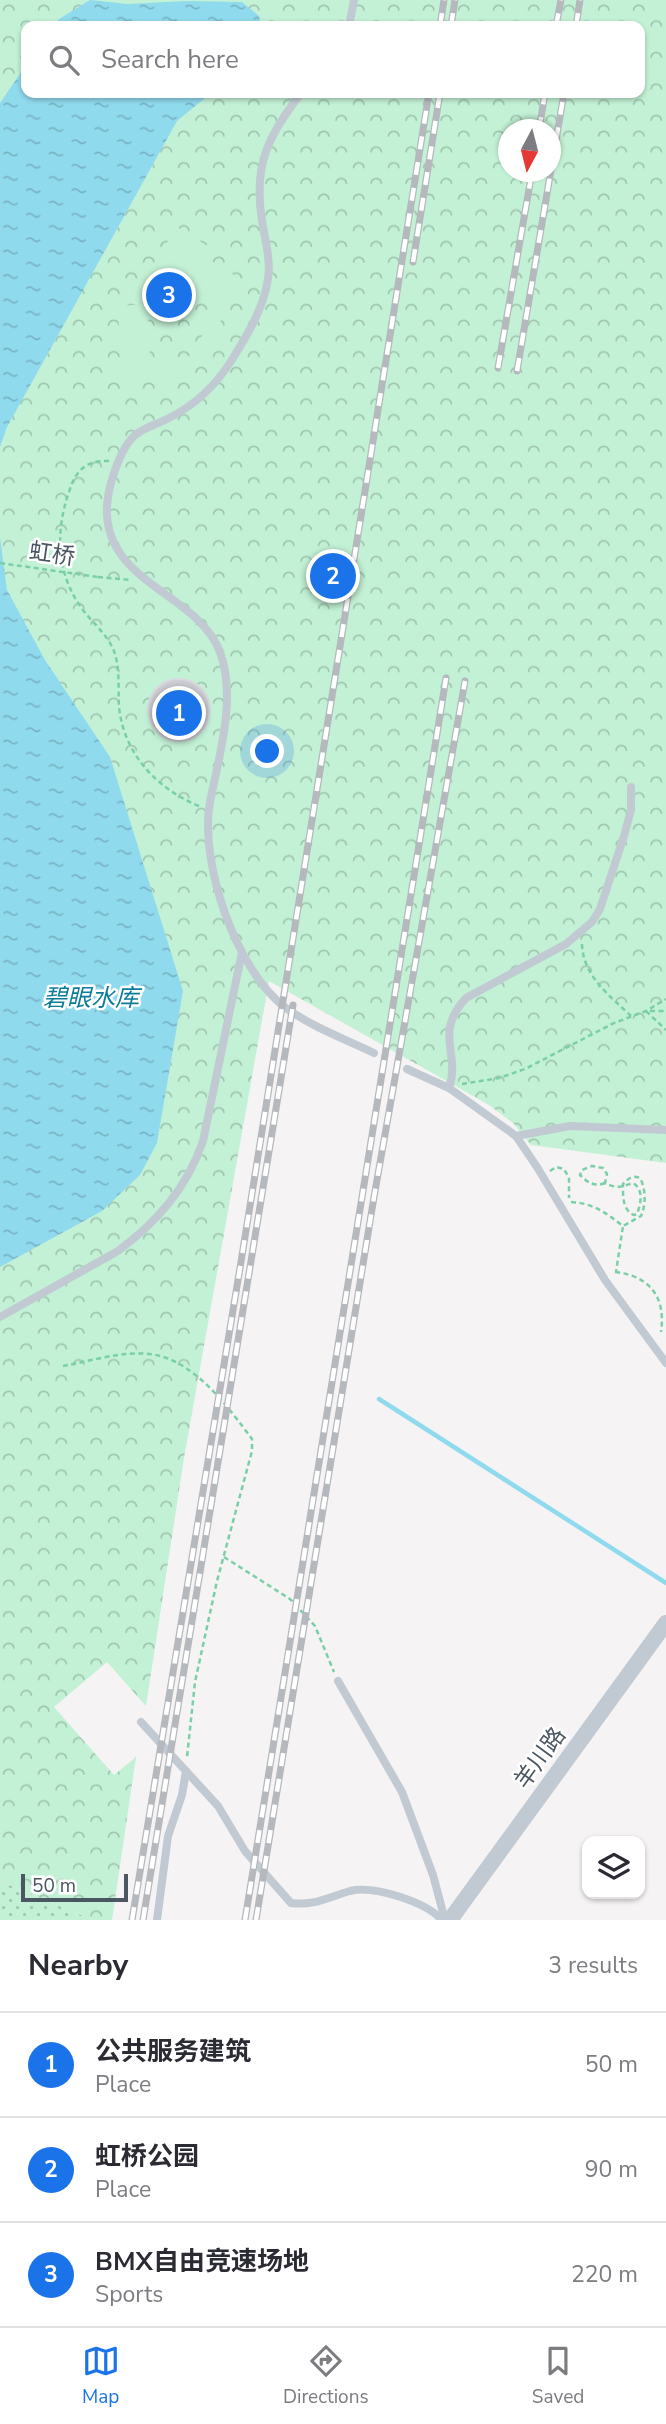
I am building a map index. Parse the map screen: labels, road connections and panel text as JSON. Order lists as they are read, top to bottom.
{
  "streets": {
    "street": ["羊川路"],
    "path": ["虹桥"]
  },
  "water": ["碧眼水库"],
  "scale_bar": "50 m",
  "north": "bottom",
  "page": {
    "search": "Search here",
    "pins": ["3", "2", "1"],
    "scale": "50 m",
    "heading": ["Nearby", "3 results"],
    "list": [
      {
        "mark": "1",
        "name": "公共服务建筑",
        "note": "Place",
        "value": "50 m"
      },
      {
        "mark": "2",
        "name": "虹桥公园",
        "note": "Place",
        "value": "90 m"
      },
      {
        "mark": "3",
        "name": "BMX自由竞速场地",
        "note": "Sports",
        "value": "220 m"
      }
    ],
    "nav": ["Map", "Directions", "Saved"]
  }
}
